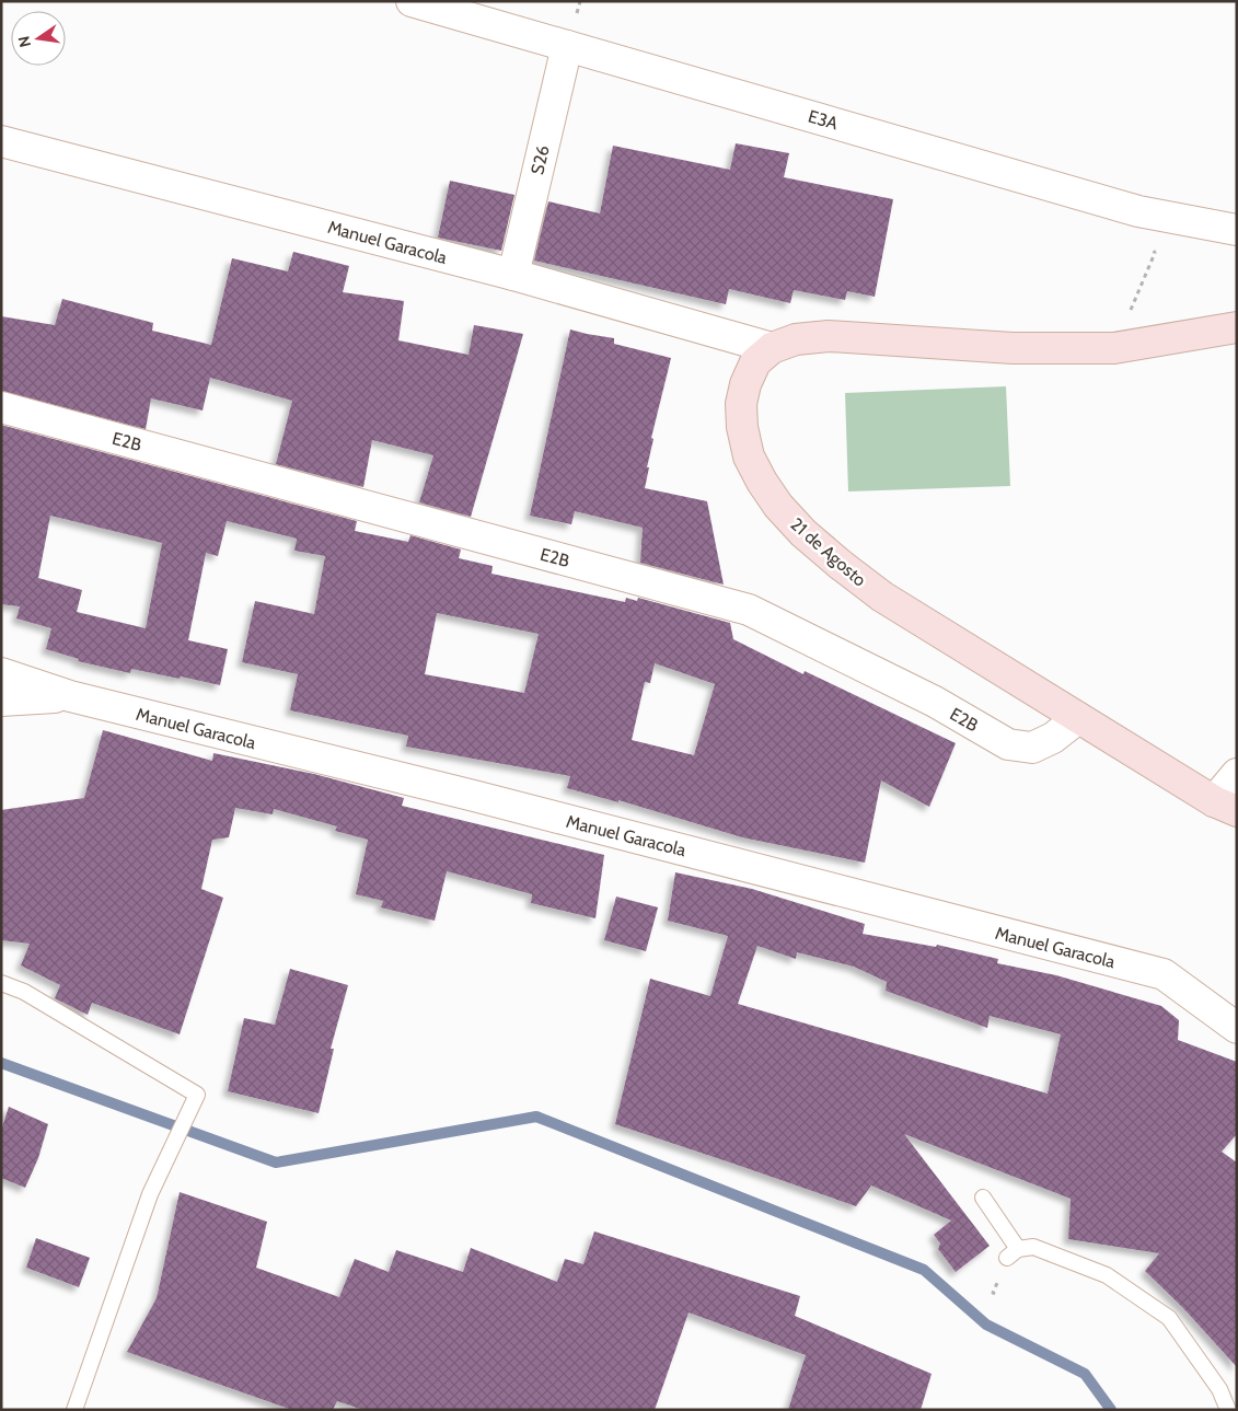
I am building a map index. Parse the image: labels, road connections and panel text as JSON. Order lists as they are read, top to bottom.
{
  "streets": {
    "street": [
      "E3A",
      "S26",
      "Manuel Garacola",
      "E2B",
      "21 de Agosto"
    ]
  },
  "crossings": [
    ["E3A", "S26"],
    ["S26", "Manuel Garacola"],
    ["Manuel Garacola", "21 de Agosto"],
    ["E2B", "21 de Agosto"]
  ],
  "north": "left"
}
